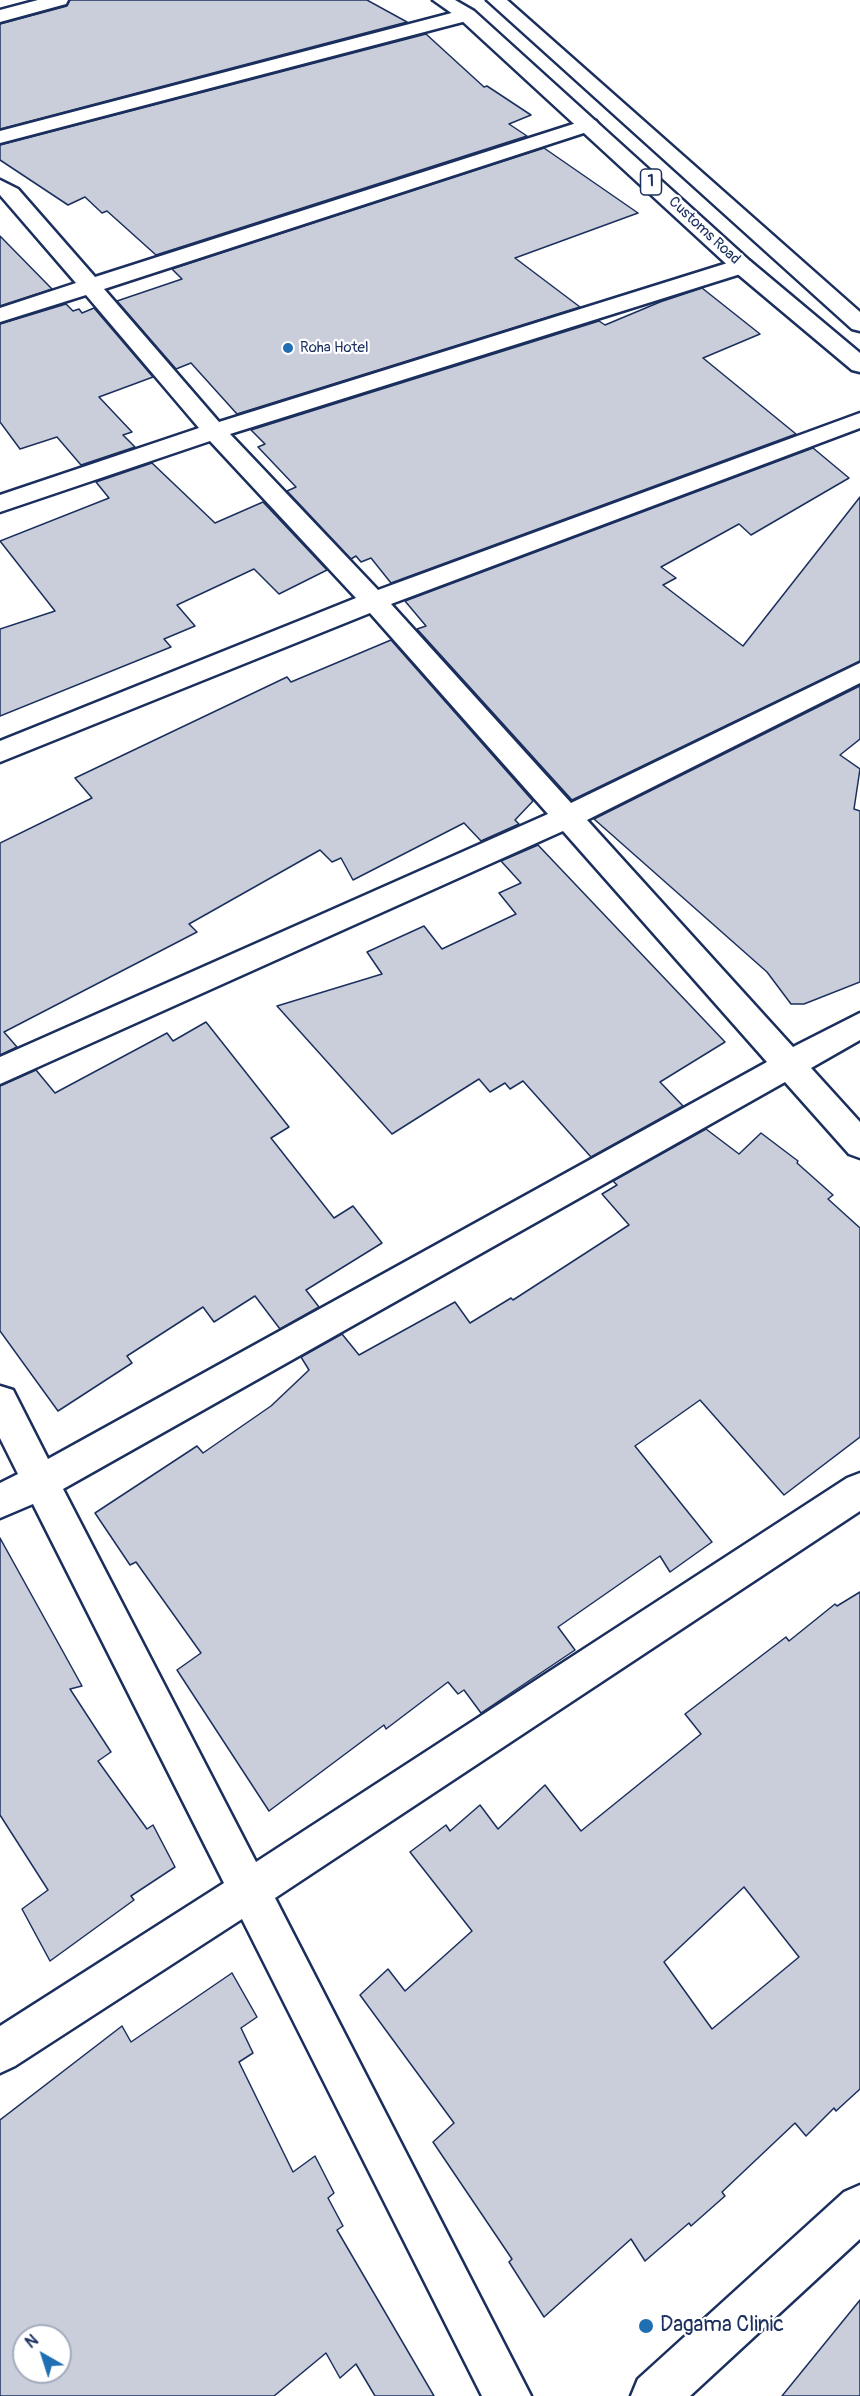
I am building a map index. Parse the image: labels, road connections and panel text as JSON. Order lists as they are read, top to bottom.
{
  "streets": {
    "street": ["1", "Customs Road"]
  },
  "places": ["Roha Hotel", "Dagama Clinic"],
  "north": "top left"
}
